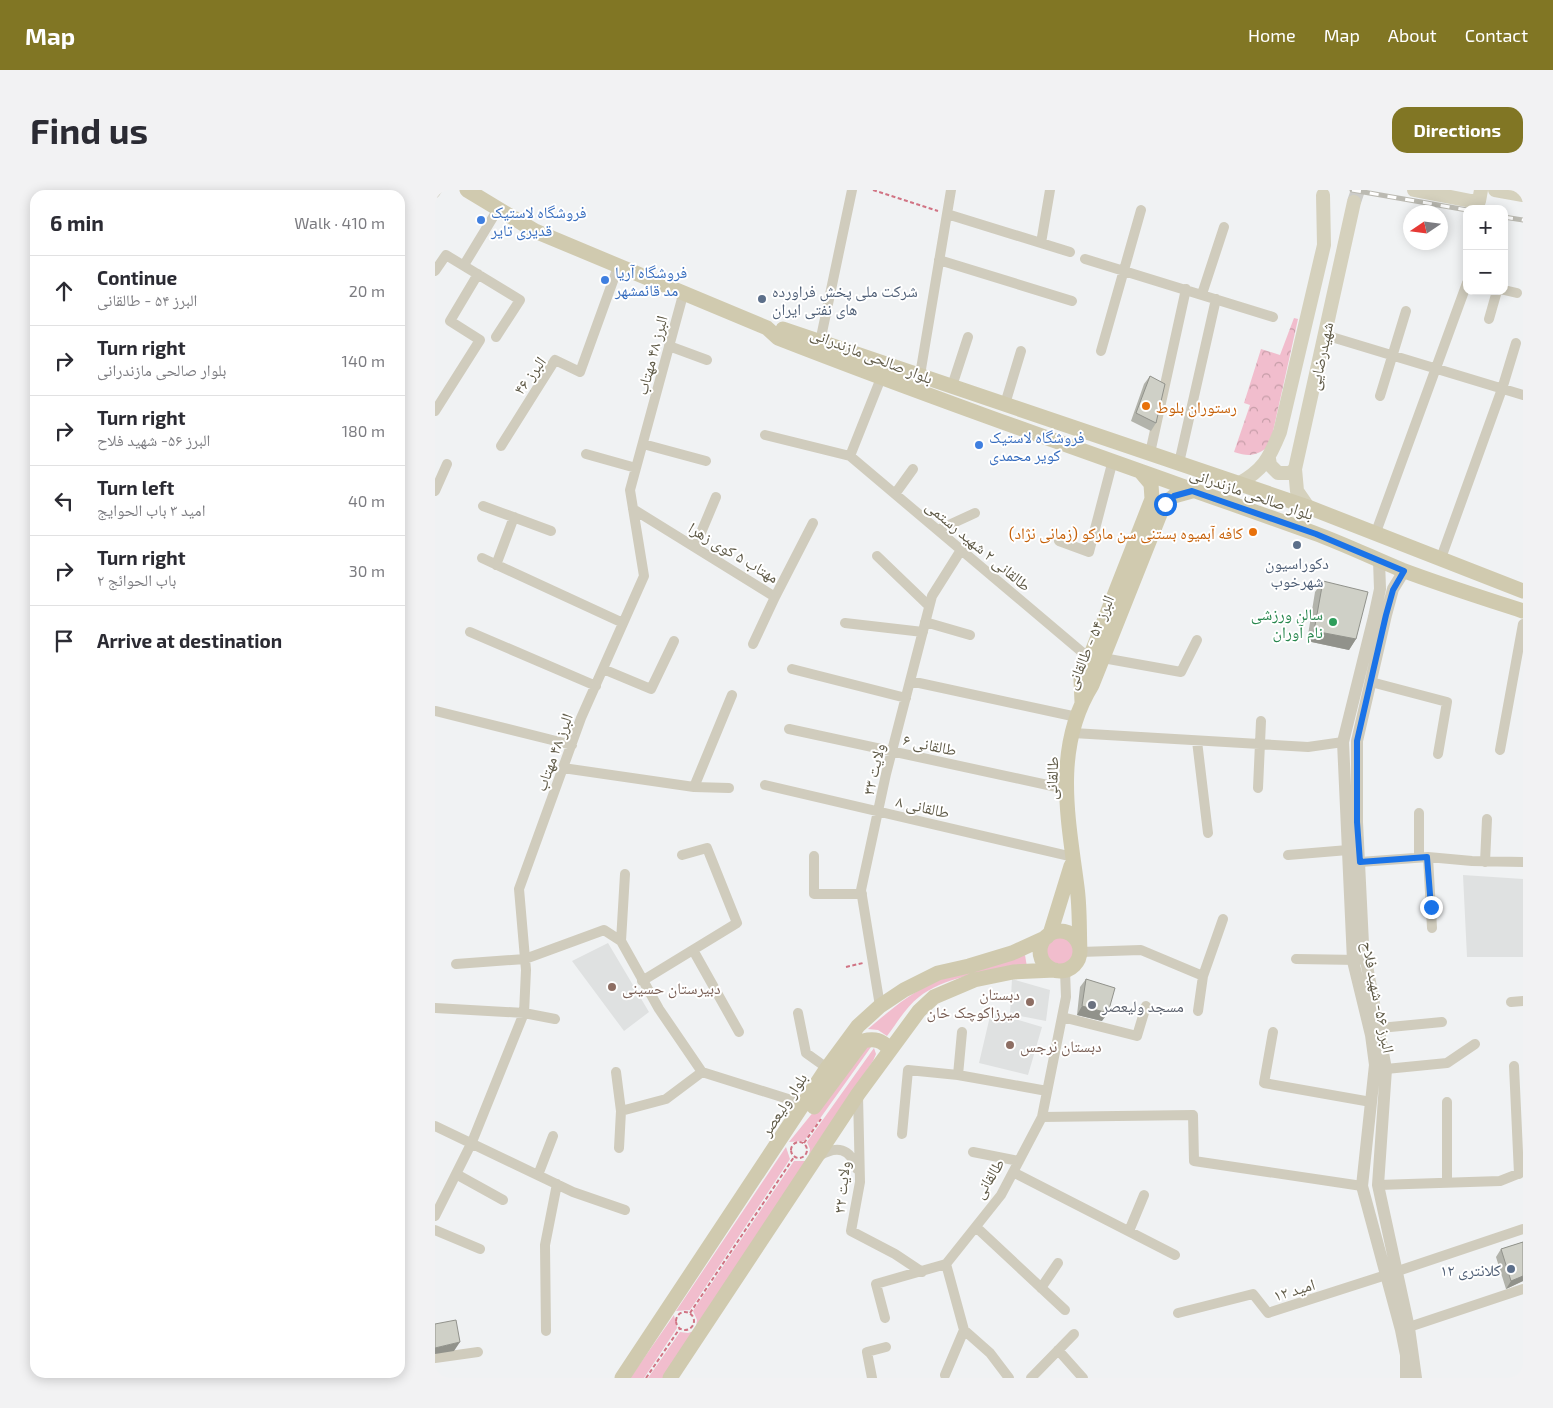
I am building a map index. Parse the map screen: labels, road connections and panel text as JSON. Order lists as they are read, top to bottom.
{
  "streets": {
    "main road": [
      "بلوار صالحی مازندرانی",
      "شهیدرضایی",
      "البرز ۵۴ - طالقانی",
      "طالقانی",
      "بلوار ولیعصر"
    ],
    "street": [
      "البرز ۴۸ مهتاب",
      "البرز ۴۶",
      "طالقانی ۲ شهید رستمی",
      "مهتاب ۵ کوی زهرا",
      "طالقانی ۶",
      "ولایت ٣۳",
      "طالقانی ۸",
      "البرز ۵۶- شهید فلاح",
      "ولایت ۳۲",
      "امید ۱۲"
    ]
  },
  "crossings": [
    ["البرز ۴۸ مهتاب", "مهتاب ۵ کوی زهرا"],
    ["بلوار صالحی مازندرانی", "شهیدرضایی"],
    ["بلوار صالحی مازندرانی", "البرز ۵۴ - طالقانی"],
    ["بلوار صالحی مازندرانی", "البرز ۵۶- شهید فلاح"],
    ["طالقانی ۲ شهید رستمی", "البرز ۵۴ - طالقانی"],
    ["طالقانی ۲ شهید رستمی", "ولایت ٣۳"],
    ["البرز ۵۴ - طالقانی", "طالقانی"],
    ["طالقانی ۶", "ولایت ٣۳"],
    ["طالقانی ۶", "طالقانی"],
    ["ولایت ٣۳", "طالقانی ۸"],
    ["ولایت ٣۳", "بلوار ولیعصر"],
    ["طالقانی", "طالقانی ۸"],
    ["طالقانی", "بلوار ولیعصر"],
    ["البرز ۵۶- شهید فلاح", "امید ۱۲"]
  ],
  "places": [
    "فروشگاه لاستیک قدیری تایر",
    "فروشگاه آریا مد قائمشهر",
    "شرکت ملی پخش فراورده های نفتی ایران",
    "رستوران بلوط",
    "فروشگاه لاستیک کویر محمدی",
    "کافه آبمیوه بستنی سن مارکو (زمانی نژاد)",
    "دکوراسیون شهرخوب",
    "سالن ورزشی نام آوران",
    "دبیرستان حسینی",
    "دبستان میرزاکوچک خان",
    "مسجد ولیعصر",
    "دبستان نرجس",
    "کلانتری ۱۲"
  ],
  "north": "left",
  "page": {
    "header": "Map",
    "nav": [
      "Home",
      "Map",
      "About",
      "Contact"
    ],
    "buttons": "Directions",
    "title": "Find us",
    "heading": ["6 min", "Walk · 410 m"],
    "map_buttons": ["+", "−"],
    "list": [
      ["Continue", "البرز ۵۴ - طالقانی", "20 m"],
      ["Turn right", "بلوار صالحی مازندرانی", "140 m"],
      ["Turn right", "البرز ۵۶- شهید فلاح", "180 m"],
      ["Turn left", "امید ۳ باب الحوایج", "40 m"],
      ["Turn right", "باب الحوائج ۲", "30 m"],
      "Arrive at destination"
    ]
  }
}
